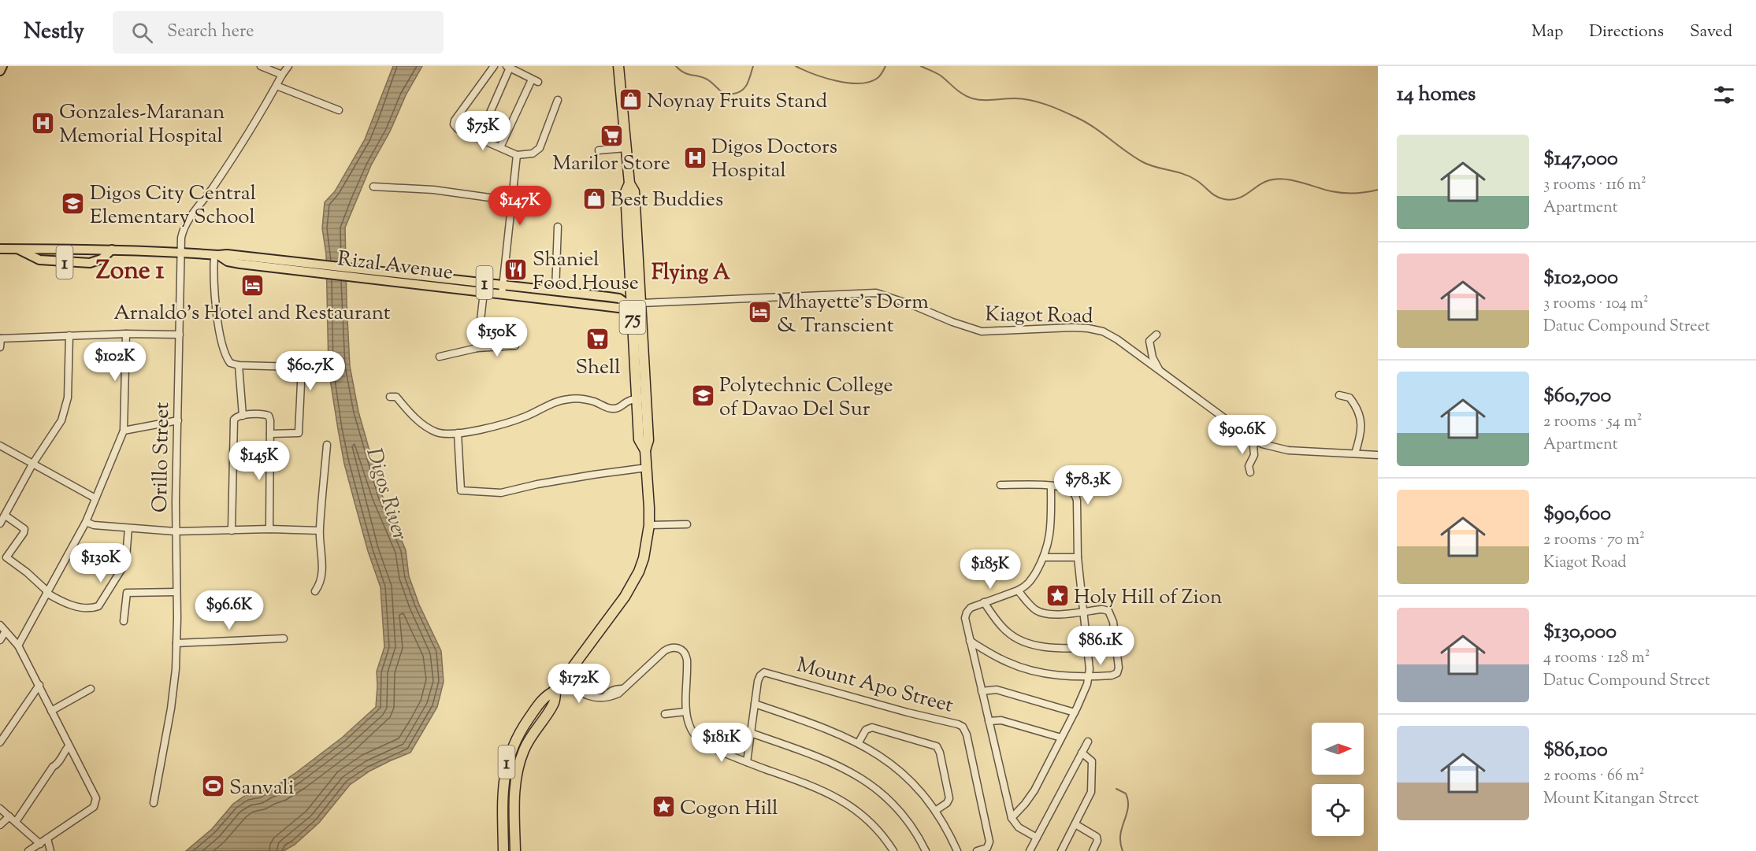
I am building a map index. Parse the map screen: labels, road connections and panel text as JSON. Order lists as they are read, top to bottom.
{
  "streets": {
    "highway": ["1", "75"],
    "main road": ["Rizal Avenue"],
    "street": ["Kiagot Road", "Orillo Street", "Mount Apo Street"]
  },
  "crossings": [
    ["1", "Rizal Avenue"],
    ["1", "Kiagot Road"],
    ["1", "75"],
    ["Rizal Avenue", "Kiagot Road"],
    ["Rizal Avenue", "75"],
    ["Rizal Avenue", "Orillo Street"],
    ["Kiagot Road", "75"]
  ],
  "districts": ["Zone 1", "Flying A"],
  "water": ["Digos River"],
  "places": {
    "shop": ["Noynay Fruits Stand", "Best Buddies"],
    "hospital": ["Gonzales-Maranan Memorial Hospital", "Digos Doctors Hospital"],
    "supermarket": ["Marilor Store", "Shell"],
    "school or university": ["Digos City Central Elementary School", "Polytechnic College of Davao Del Sur"],
    "restaurant": ["Shaniel Food House"],
    "hotel": ["Arnaldo's Hotel and Restaurant", "Mhayette's Dorm & Transcient"],
    "place": ["Holy Hill of Zion", "Cogon Hill"],
    "sports": ["Sanvali"]
  },
  "north": "right",
  "page": {
    "header": "Nestly",
    "search": "Search here",
    "nav": ["Map", "Directions", "Saved"],
    "heading": "14 homes",
    "price": [
      "$75K",
      "$147K",
      "$150K",
      "$102K",
      "$60.7K",
      "$90.6K",
      "$145K",
      "$78.3K",
      "$130K",
      "$185K",
      "$96.6K",
      "$86.1K",
      "$172K",
      "$181K"
    ],
    "list": [
      {
        "name": "$147,000",
        "note": "3 rooms · 116 m² · Apartment"
      },
      {
        "name": "$102,000",
        "note": "3 rooms · 104 m² · Datuc Compound Street"
      },
      {
        "name": "$60,700",
        "note": "2 rooms · 54 m² · Apartment"
      },
      {
        "name": "$90,600",
        "note": "2 rooms · 70 m² · Kiagot Road"
      },
      {
        "name": "$130,000",
        "note": "4 rooms · 128 m² · Datuc Compound Street"
      },
      {
        "name": "$86,100",
        "note": "2 rooms · 66 m² · Mount Kitangan Street"
      }
    ]
  }
}
